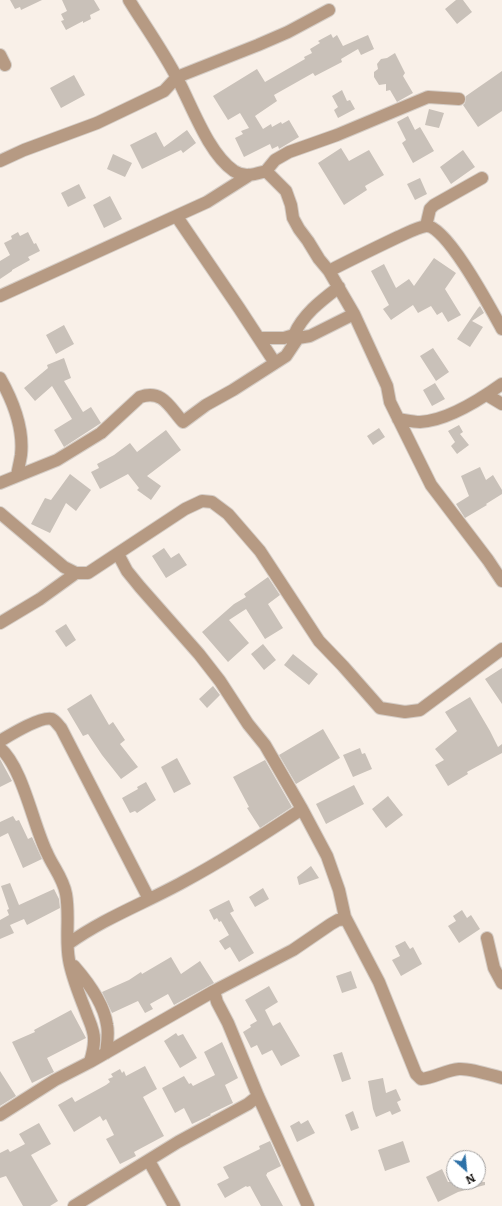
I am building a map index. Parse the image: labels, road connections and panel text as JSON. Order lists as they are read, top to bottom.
{
  "north": "bottom right"
}
